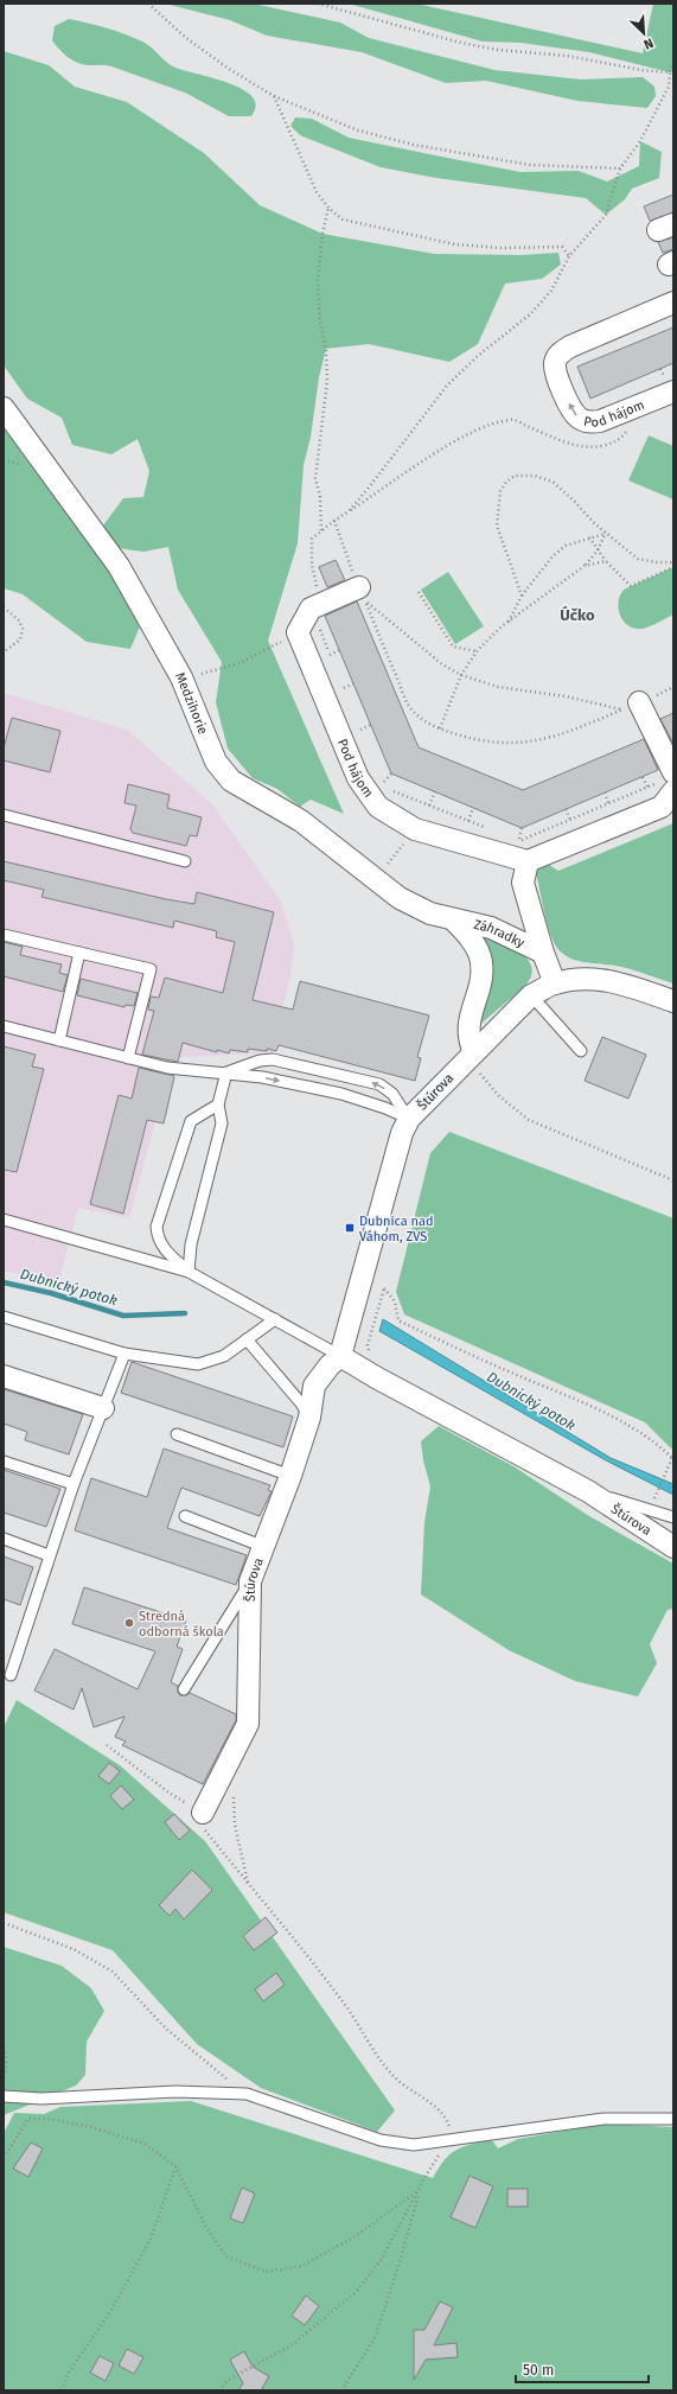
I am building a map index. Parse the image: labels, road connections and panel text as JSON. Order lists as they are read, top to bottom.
{
  "streets": {
    "street": [
      "Pod hájom",
      "Medzihorie",
      "Záhradky",
      "Štúrova"
    ]
  },
  "crossings": [
    ["Medzihorie", "Záhradky"]
  ],
  "districts": ["Účko"],
  "water": ["Dubnický potok"],
  "places": {
    "transit": ["Dubnica nad Váhom, ZVS"],
    "other": ["Stredná odborná škola"]
  },
  "scale_bar": "50 m",
  "north": "bottom right"
}
